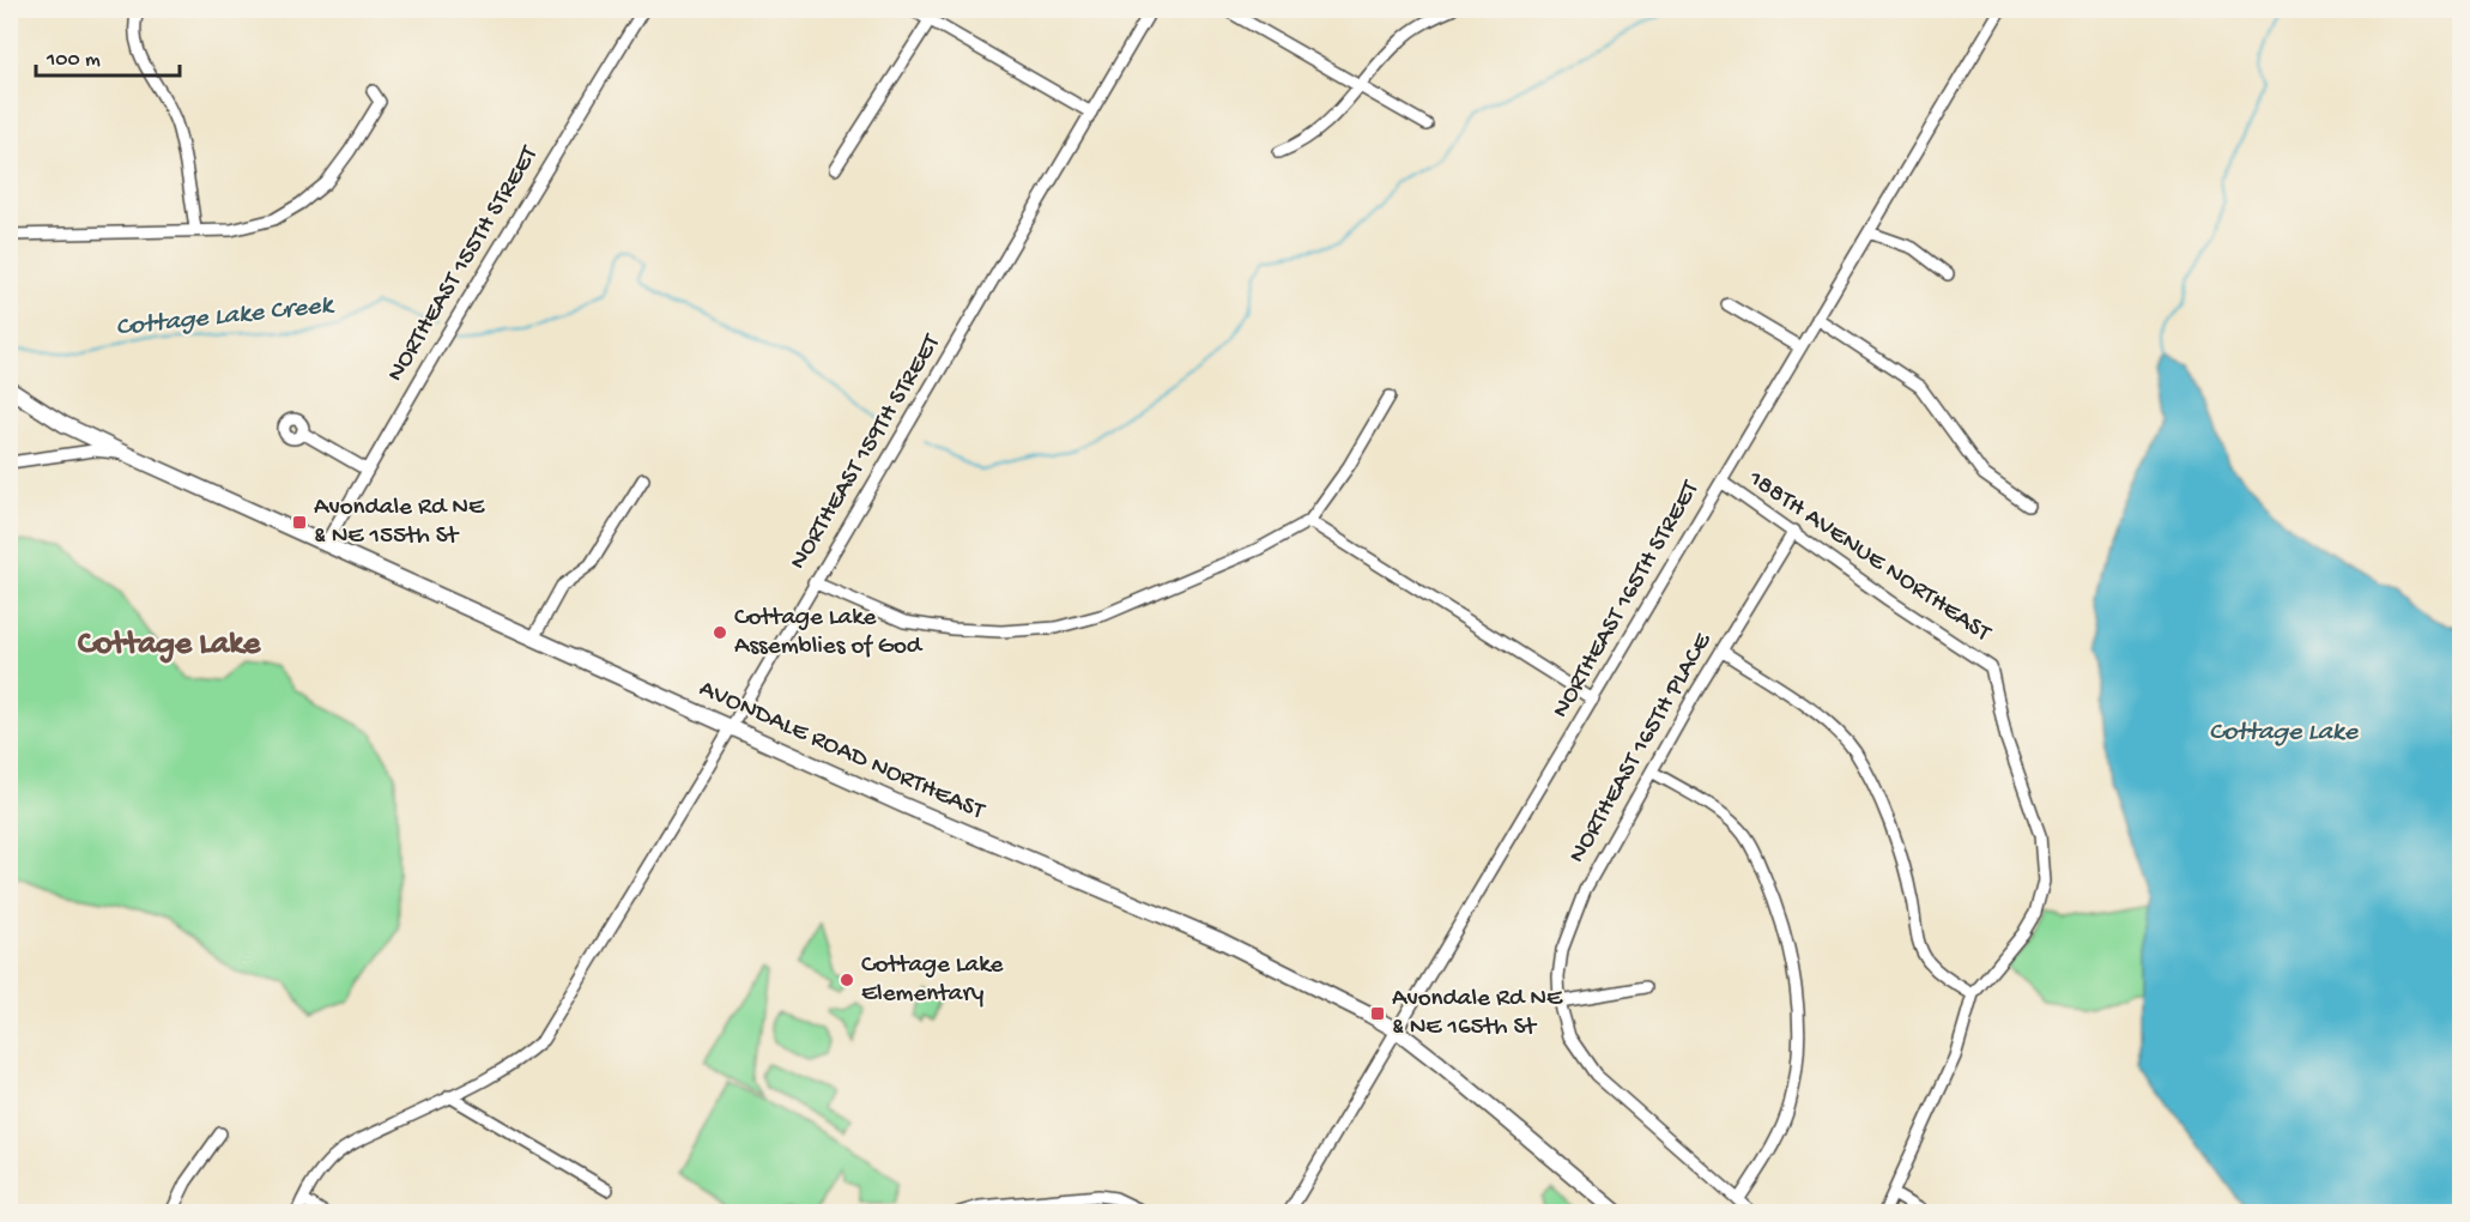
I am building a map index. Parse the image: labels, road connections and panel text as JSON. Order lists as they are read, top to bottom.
{
  "streets": {
    "main road": ["AVONDALE ROAD NORTHEAST"],
    "street": [
      "NORTHEAST 155TH STREET",
      "NORTHEAST 159TH STREET",
      "188TH AVENUE NORTHEAST",
      "NORTHEAST 165TH STREET",
      "NORTHEAST 165TH PLACE"
    ]
  },
  "crossings": [
    ["NORTHEAST 155TH STREET", "AVONDALE ROAD NORTHEAST"],
    ["NORTHEAST 159TH STREET", "AVONDALE ROAD NORTHEAST"],
    ["188TH AVENUE NORTHEAST", "NORTHEAST 165TH STREET"],
    ["188TH AVENUE NORTHEAST", "NORTHEAST 165TH PLACE"],
    ["NORTHEAST 165TH STREET", "AVONDALE ROAD NORTHEAST"]
  ],
  "districts": ["Cottage Lake"],
  "water": ["Cottage Lake Creek", "Cottage Lake"],
  "places": {
    "transit": ["Avondale Rd NE & NE 155th St", "Avondale Rd NE & NE 165th St"],
    "other": ["Cottage Lake Assemblies of God", "Cottage Lake Elementary"]
  },
  "scale_bar": "100 m"
}
